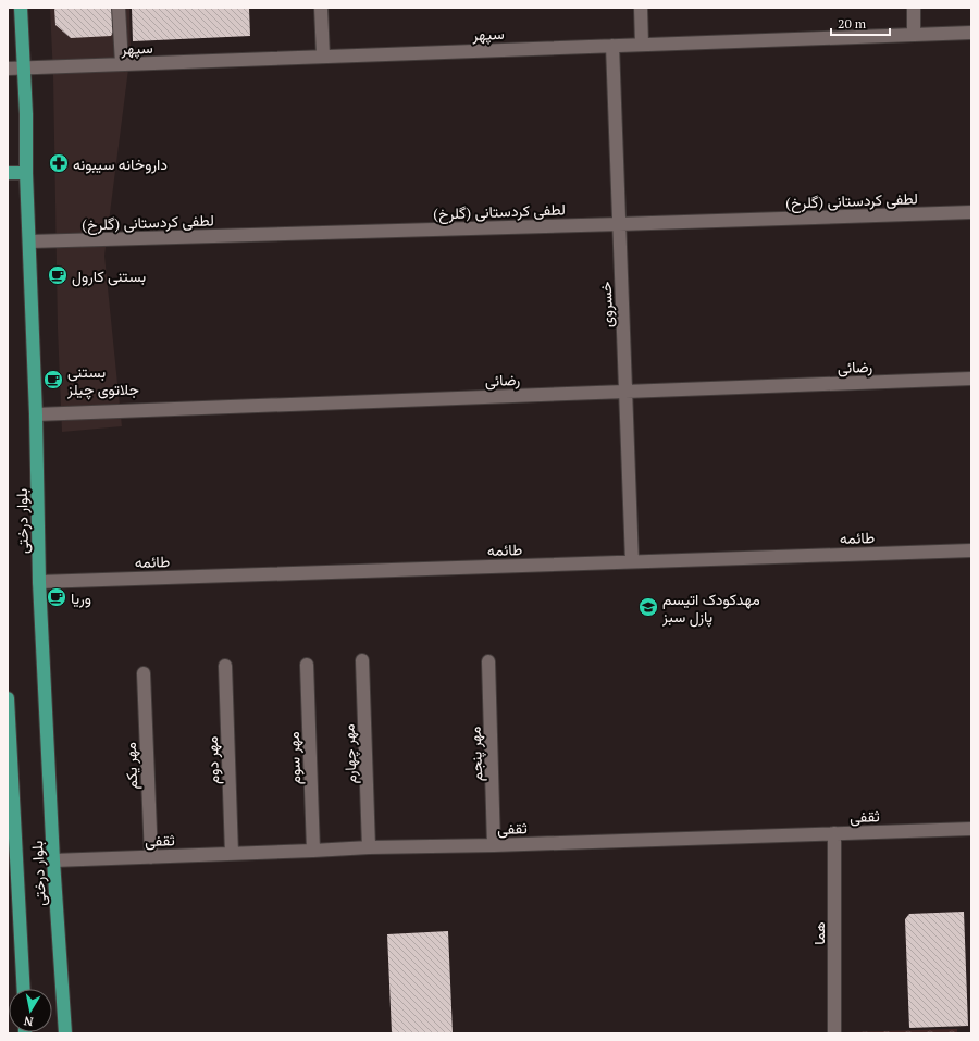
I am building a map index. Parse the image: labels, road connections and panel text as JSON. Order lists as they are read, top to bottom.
{
  "streets": {
    "main road": ["بلوار درختی"],
    "street": [
      "سپهر",
      "لطفی کردستانی (گلرخ)",
      "خسروی",
      "رضائی",
      "طائمه",
      "مهر چهارم",
      "مهر پنجم",
      "مهر سوم",
      "مهر دوم",
      "مهر یکم",
      "ثقفی",
      "هما"
    ]
  },
  "crossings": [
    ["سپهر", "خسروی"],
    ["سپهر", "بلوار درختی"],
    ["لطفی کردستانی (گلرخ)", "خسروی"],
    ["لطفی کردستانی (گلرخ)", "بلوار درختی"],
    ["خسروی", "رضائی"],
    ["خسروی", "طائمه"],
    ["رضائی", "بلوار درختی"],
    ["بلوار درختی", "طائمه"],
    ["بلوار درختی", "ثقفی"],
    ["مهر چهارم", "ثقفی"],
    ["مهر پنجم", "ثقفی"],
    ["مهر سوم", "ثقفی"],
    ["مهر دوم", "ثقفی"],
    ["مهر یکم", "ثقفی"],
    ["ثقفی", "هما"]
  ],
  "places": {
    "pharmacy": ["داروخانه سیبونه"],
    "cafe": ["بستنی کارول", "بستنی جلاتوی چیلز", "وریا"],
    "school or university": ["مهدکودک اتیسم پازل سبز"]
  },
  "scale_bar": "20 m",
  "north": "bottom"
}
